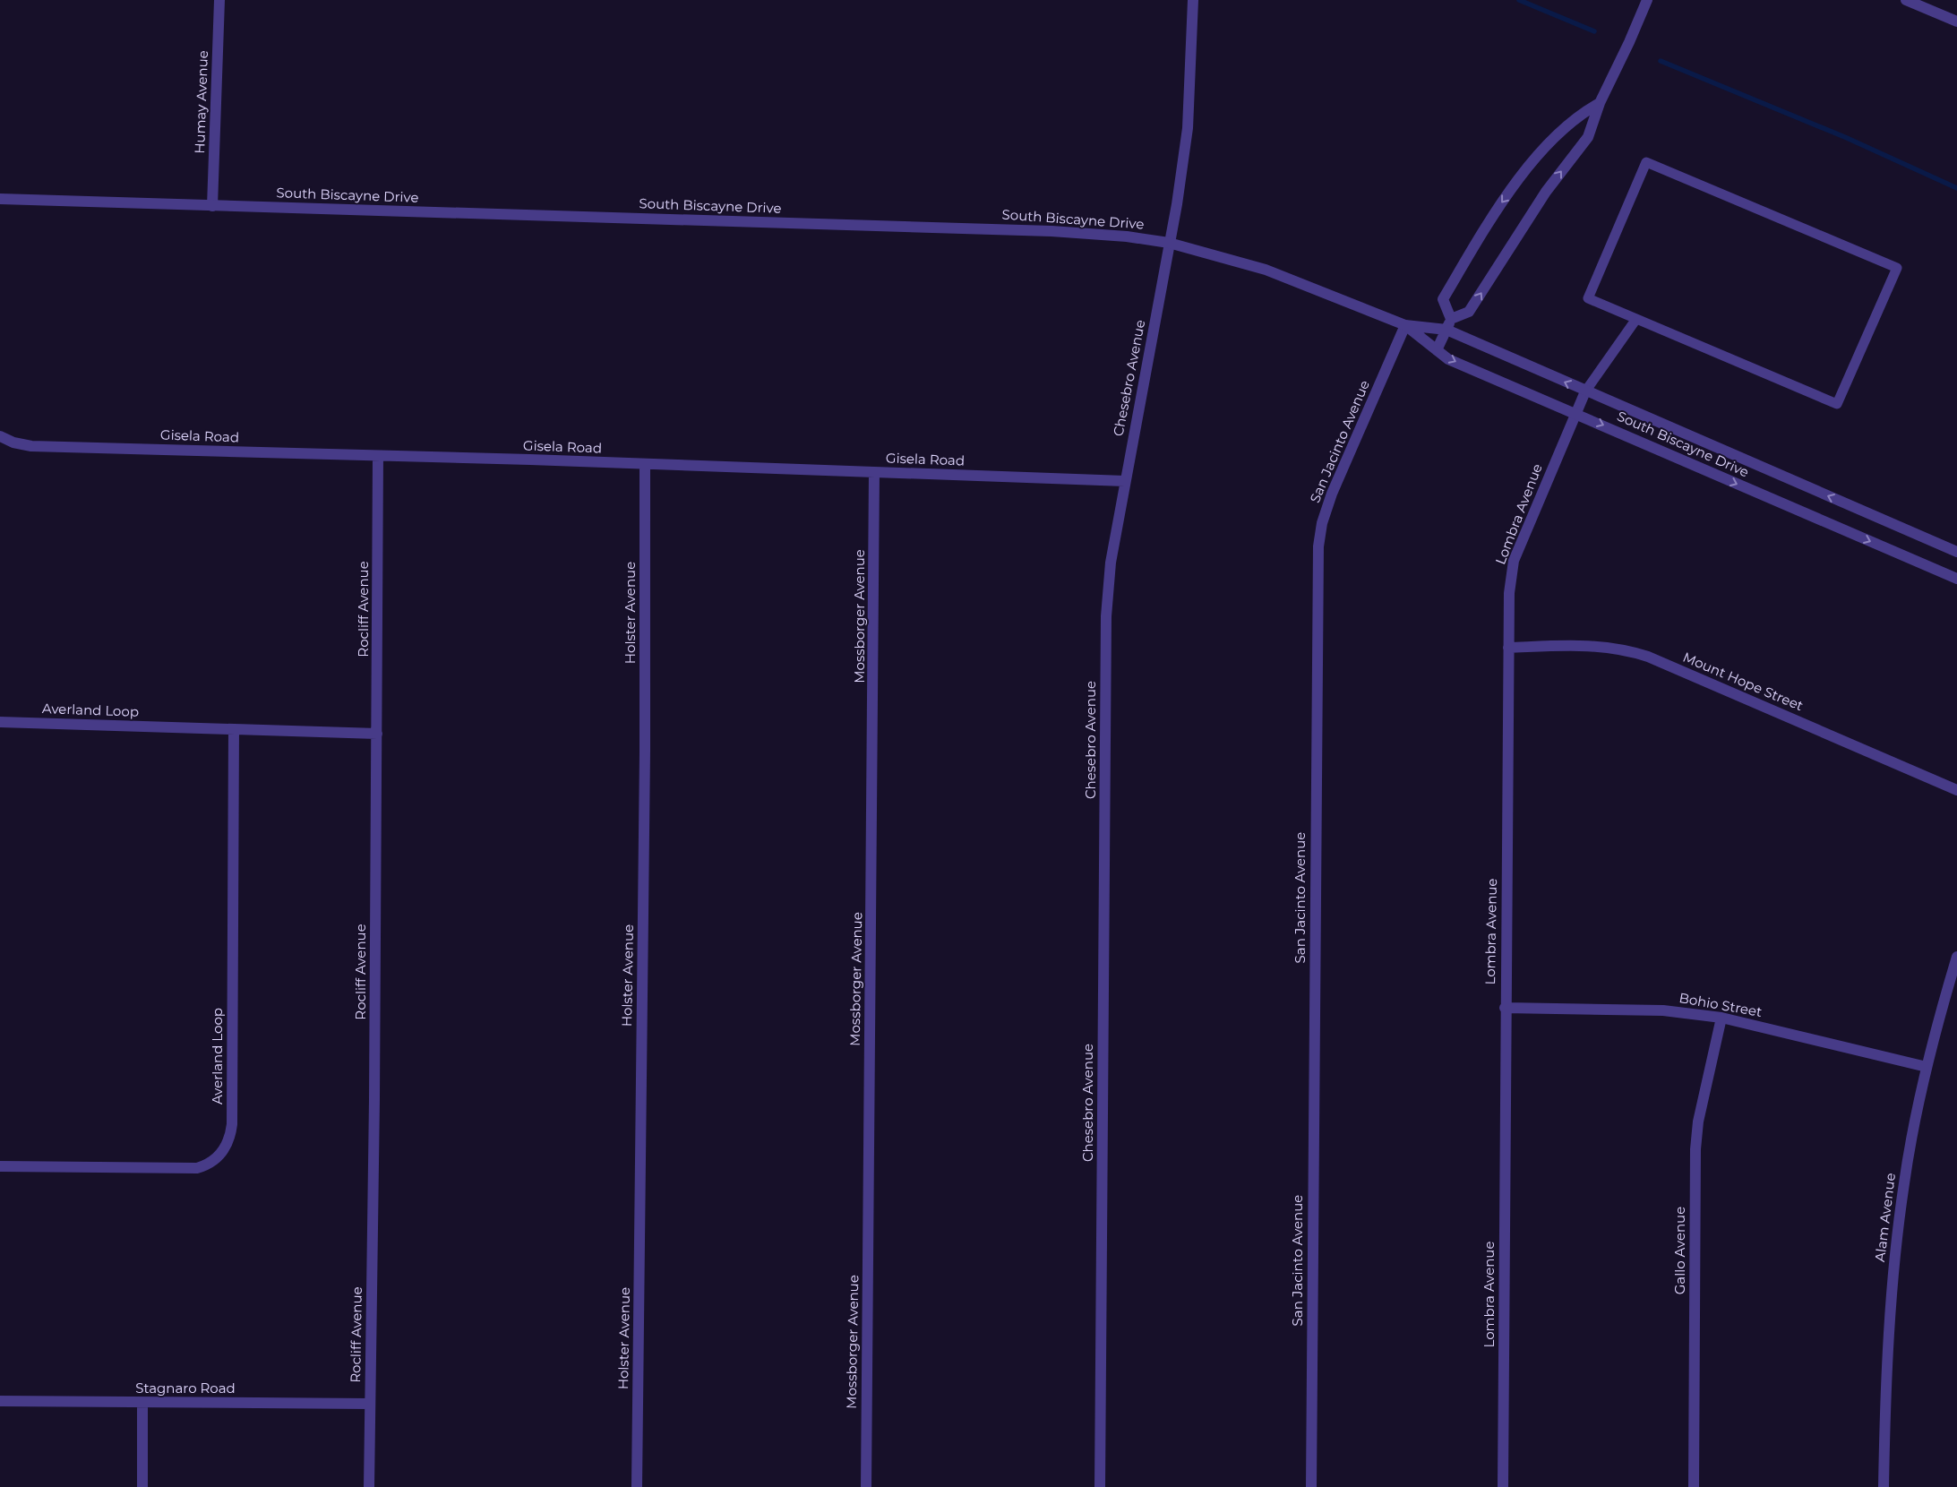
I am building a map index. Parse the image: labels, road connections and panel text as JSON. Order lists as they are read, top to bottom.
{
  "streets": {
    "street": [
      "Humay Avenue",
      "South Biscayne Drive",
      "Chesebro Avenue",
      "Gisela Road",
      "San Jacinto Avenue",
      "Lombra Avenue",
      "Rocliff Avenue",
      "Holster Avenue",
      "Mossborger Avenue",
      "Mount Hope Street",
      "Averland Loop",
      "Bohio Street",
      "Alam Avenue",
      "Gallo Avenue",
      "Stagnaro Road"
    ]
  },
  "crossings": [
    ["Humay Avenue", "South Biscayne Drive"],
    ["South Biscayne Drive", "Chesebro Avenue"],
    ["South Biscayne Drive", "San Jacinto Avenue"],
    ["South Biscayne Drive", "Lombra Avenue"],
    ["Chesebro Avenue", "Gisela Road"],
    ["Gisela Road", "Rocliff Avenue"],
    ["Gisela Road", "Holster Avenue"],
    ["Gisela Road", "Mossborger Avenue"],
    ["Lombra Avenue", "Mount Hope Street"],
    ["Lombra Avenue", "Bohio Street"],
    ["Rocliff Avenue", "Averland Loop"],
    ["Rocliff Avenue", "Stagnaro Road"],
    ["Bohio Street", "Alam Avenue"],
    ["Bohio Street", "Gallo Avenue"]
  ]
}
